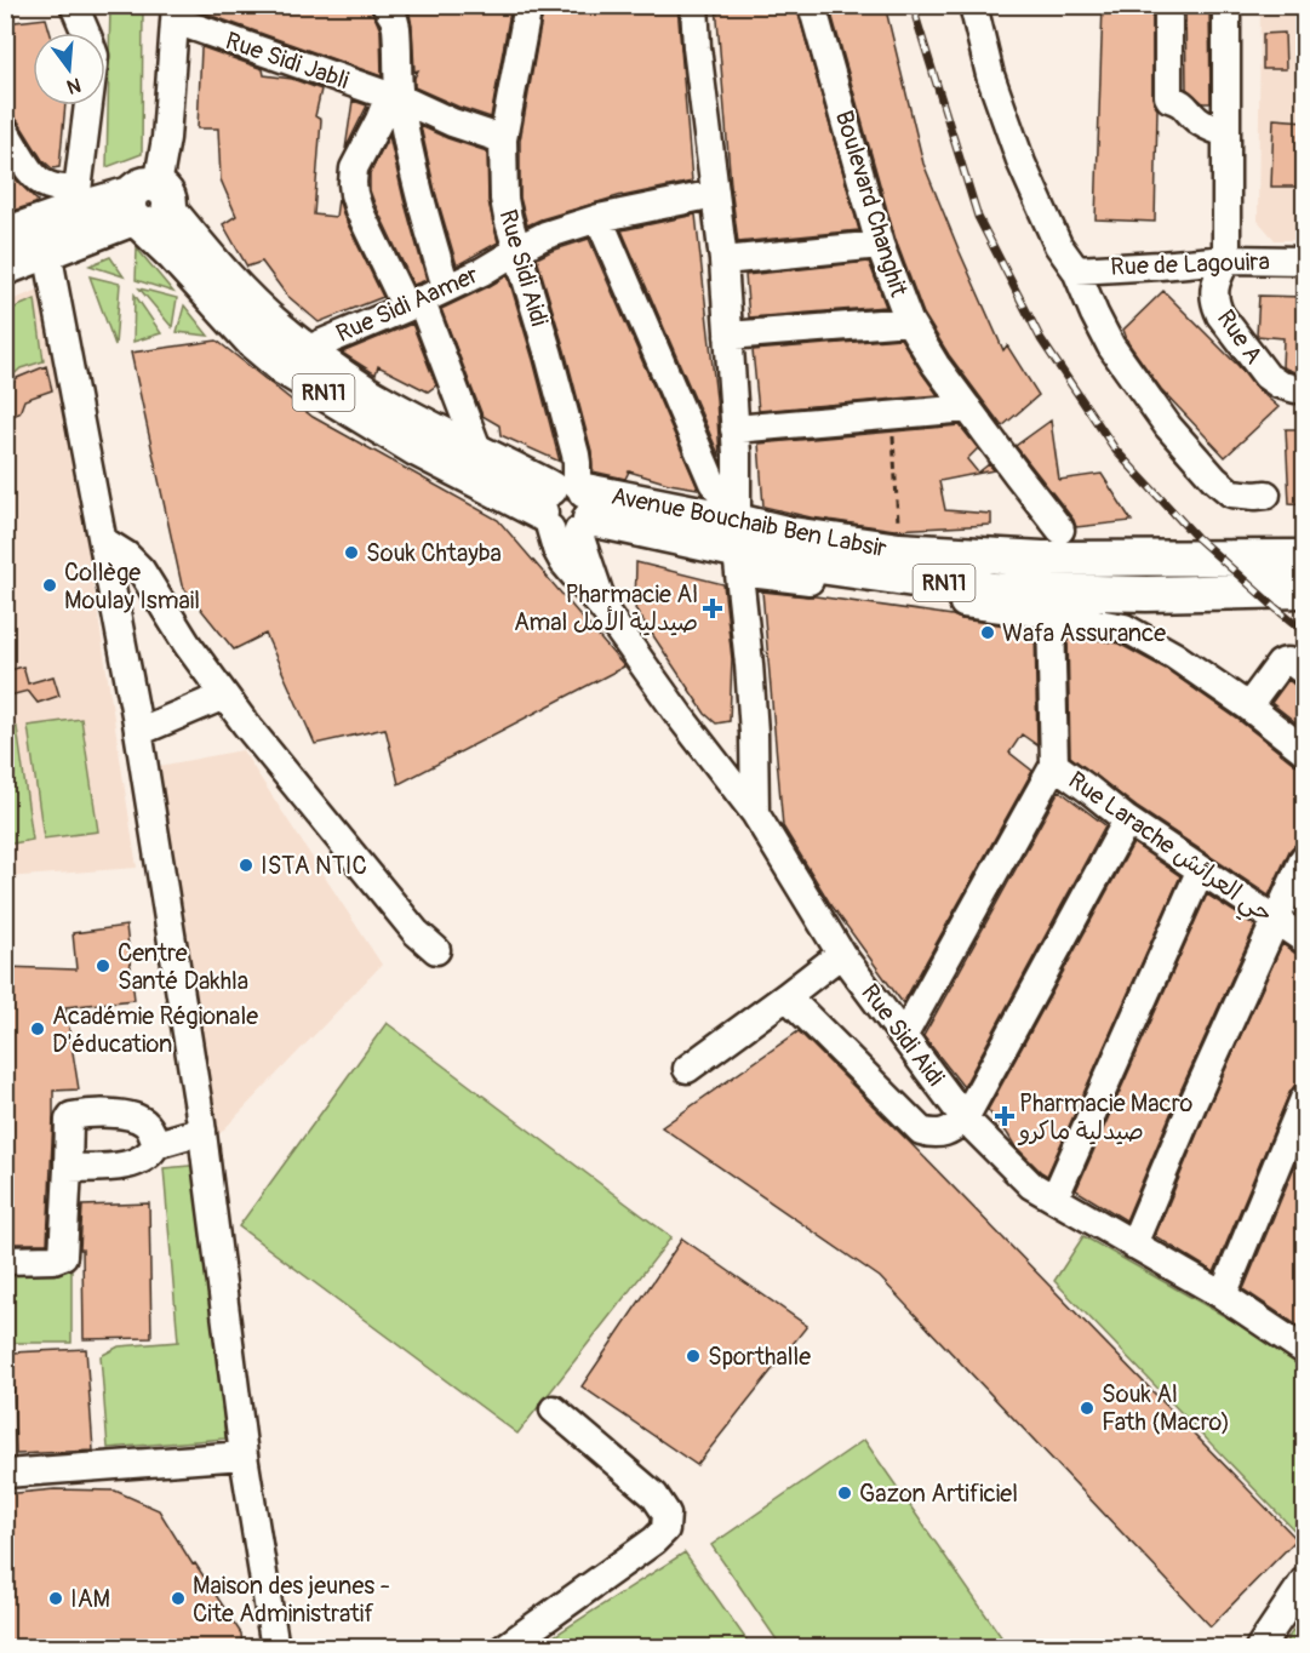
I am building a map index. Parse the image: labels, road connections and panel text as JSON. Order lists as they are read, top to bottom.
{
  "streets": {
    "main road": ["RN11", "Avenue Bouchaib Ben Labsir"],
    "street": [
      "Rue Sidi Jabli",
      "Boulevard Changhit",
      "Rue de Lagouira",
      "Rue Sidi Aidi",
      "Rue Sidi Aamer",
      "Rue A",
      "Rue Larache حي العرائش"
    ]
  },
  "crossings": [
    ["Rue Sidi Jabli", "Rue Sidi Aidi"],
    ["Rue de Lagouira", "Rue A"],
    ["Rue Sidi Aidi", "Rue Sidi Aamer"],
    ["Rue Sidi Aidi", "Avenue Bouchaib Ben Labsir"],
    ["Rue Sidi Aamer", "Avenue Bouchaib Ben Labsir"]
  ],
  "places": {
    "other": [
      "Souk Chtayba",
      "Collège Moulay Ismail",
      "Wafa Assurance",
      "ISTA NTIC",
      "Centre Santé Dakhla",
      "Académie Régionale D'éducation",
      "Sporthalle",
      "Souk Al Fath (Macro)",
      "Gazon Artificiel",
      "IAM",
      "Maison des jeunes - Cite Administratif"
    ],
    "health": ["Pharmacie Al Amal صيدلية الأمل", "Pharmacie Macro صيدلية ماكرو"]
  },
  "north": "bottom"
}
